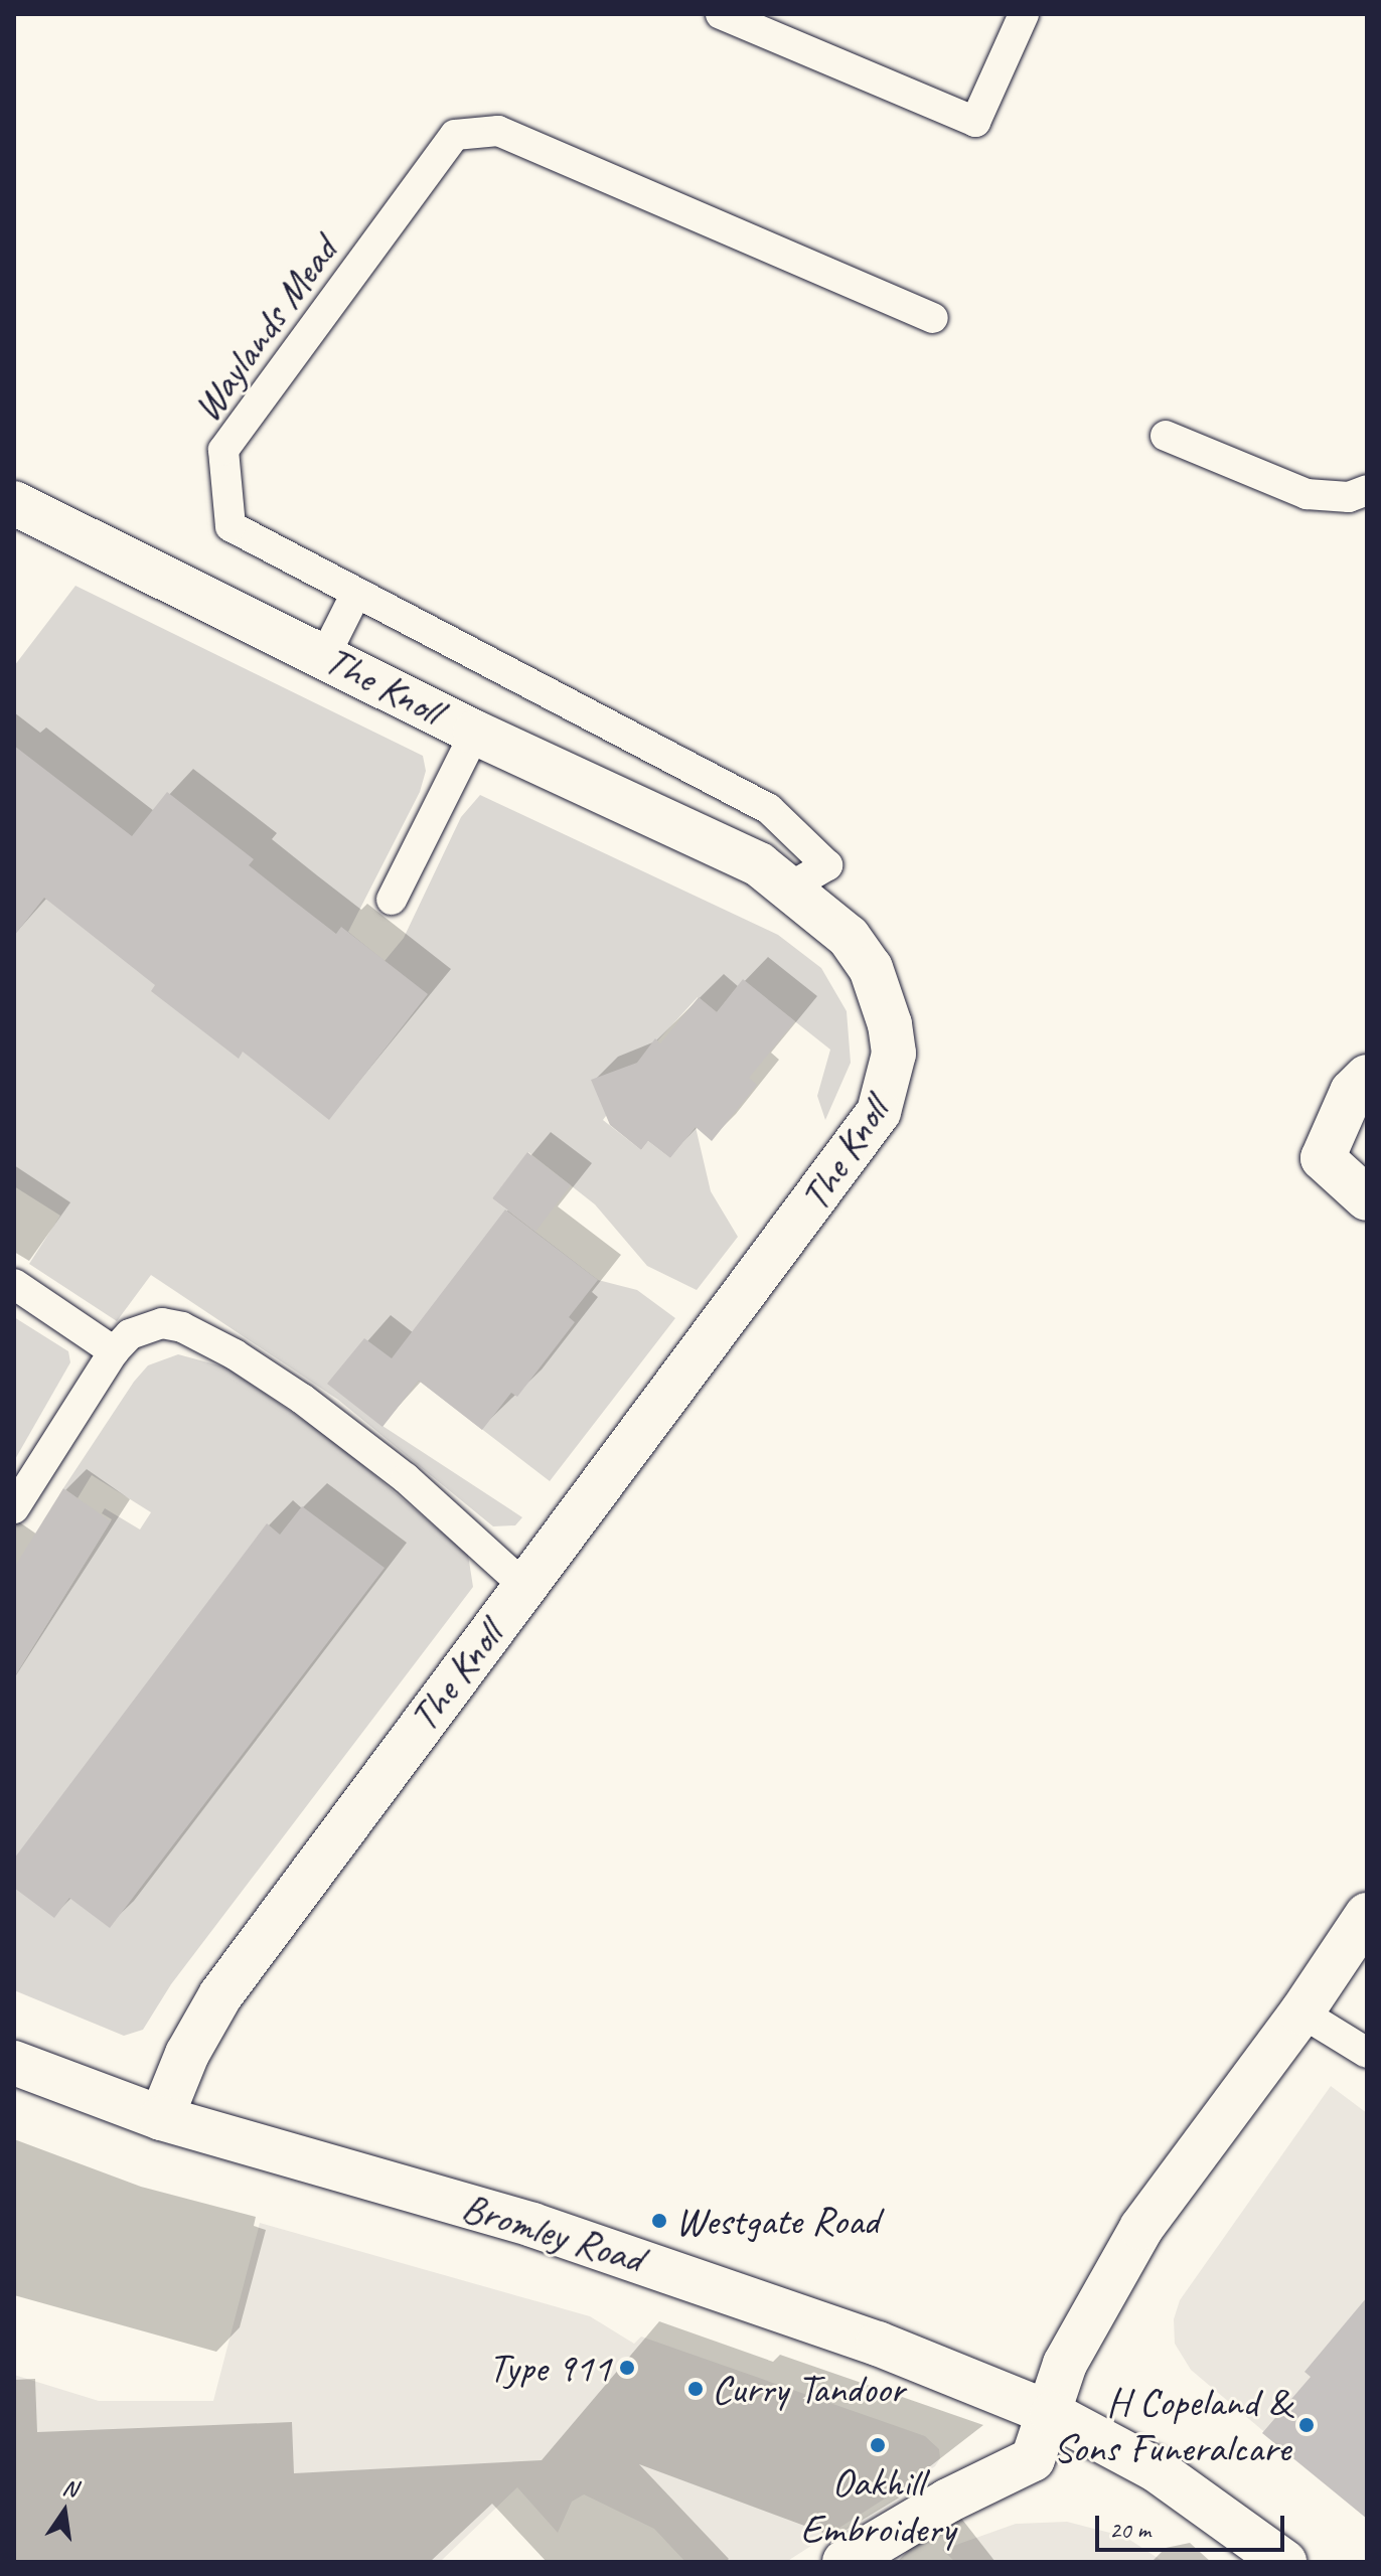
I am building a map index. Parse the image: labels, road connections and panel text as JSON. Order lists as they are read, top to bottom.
{
  "streets": {
    "street": ["The Knoll", "Bromley Road"],
    "lane": ["Waylands Mead"]
  },
  "crossings": [
    ["Waylands Mead", "The Knoll"],
    ["The Knoll", "Bromley Road"]
  ],
  "places": [
    "Westgate Road",
    "Type 911",
    "Curry Tandoor",
    "H Copeland & Sons Funeralcare",
    "Oakhill Embroidery"
  ],
  "scale_bar": "20 m",
  "north": "top"
}
